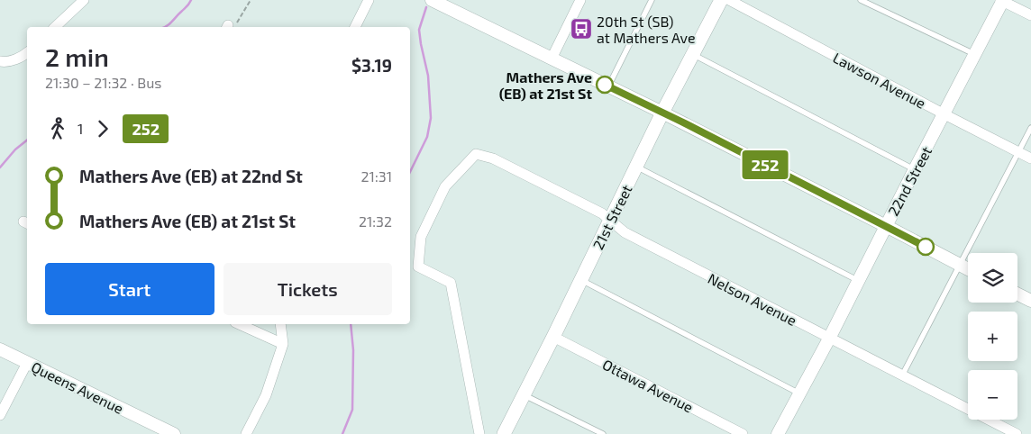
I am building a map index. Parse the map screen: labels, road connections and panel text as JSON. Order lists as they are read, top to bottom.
{
  "streets": {
    "main road": ["21st Street"],
    "street": [
      "Lawson Avenue",
      "22nd Street",
      "Nelson Avenue",
      "Ottawa Avenue",
      "Queens Avenue"
    ]
  },
  "crossings": [
    ["Lawson Avenue", "22nd Street"],
    ["22nd Street", "Nelson Avenue"],
    ["21st Street", "Nelson Avenue"],
    ["21st Street", "Ottawa Avenue"]
  ],
  "places": {
    "bus stop": ["20th St (SB) at Mathers Ave"],
    "other": ["Mathers Ave (EB) at 21st St"]
  },
  "lines": ["bus line 252"],
  "page": {
    "on_map": "252",
    "heading": ["2 min", "21:30 – 21:32 · Bus", "$3.19"],
    "legs": ["1", "252"],
    "list": [
      {
        "name": "Mathers Ave (EB) at 22nd St",
        "value": "21:31"
      },
      {
        "name": "Mathers Ave (EB) at 21st St",
        "value": "21:32"
      }
    ],
    "map_buttons": ["+", "−"],
    "buttons": ["Start", "Tickets"]
  }
}
